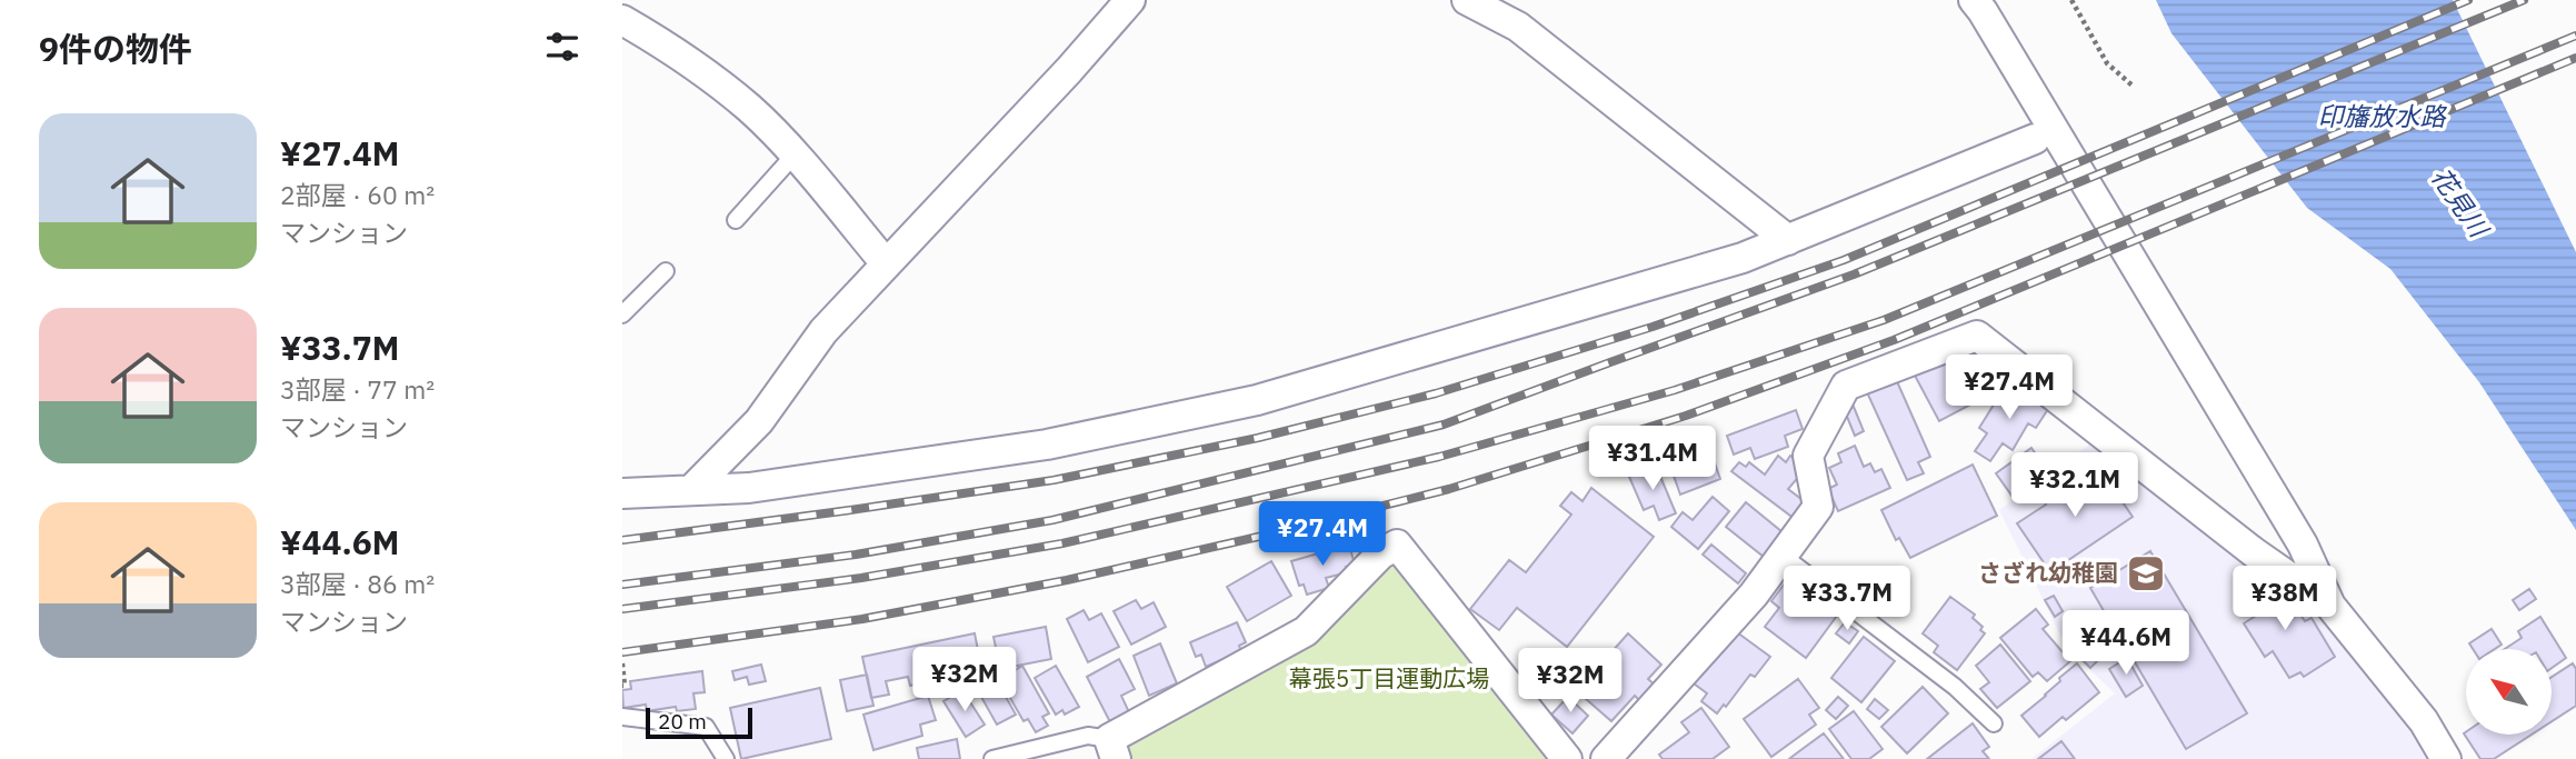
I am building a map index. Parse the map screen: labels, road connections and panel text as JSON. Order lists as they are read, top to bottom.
{
  "water": ["印旛放水路", "花見川"],
  "parks": ["幕張5丁目運動広場"],
  "places": {
    "school or university": ["さざれ幼稚園"]
  },
  "scale_bar": "20 m",
  "north": "top left",
  "page": {
    "heading": "9件の物件",
    "list": [
      {
        "name": "¥27.4M",
        "note": "2部屋 · 60 m² · マンション"
      },
      {
        "name": "¥33.7M",
        "note": "3部屋 · 77 m² · マンション"
      },
      {
        "name": "¥44.6M",
        "note": "3部屋 · 86 m² · マンション"
      }
    ],
    "price": [
      "¥27.4M",
      "¥31.4M",
      "¥32.1M",
      "¥27.4M",
      "¥33.7M",
      "¥38M",
      "¥44.6M",
      "¥32M",
      "¥32M"
    ],
    "scale": "20 m"
  }
}
